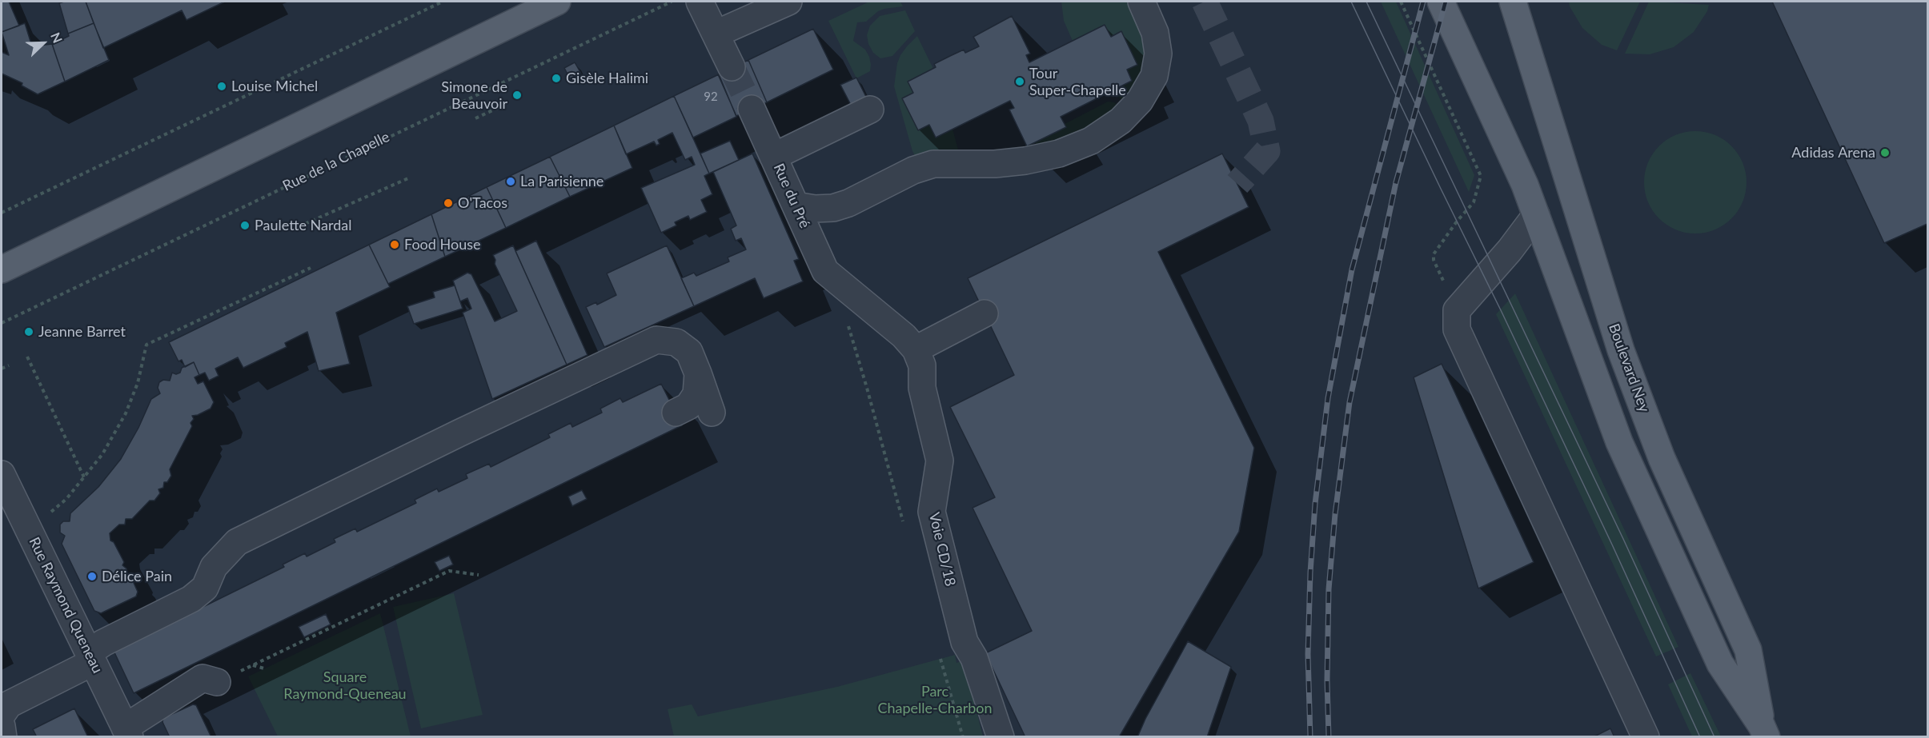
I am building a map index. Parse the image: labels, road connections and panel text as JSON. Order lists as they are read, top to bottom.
{
  "streets": {
    "main road": ["Boulevard Ney"],
    "street": ["Rue du Pré", "Voie CD/18", "Rue Raymond Queneau"],
    "path": ["Rue de la Chapelle"]
  },
  "crossings": [
    ["Rue du Pré", "Voie CD/18"]
  ],
  "parks": ["Square Raymond-Queneau", "Parc Chapelle-Charbon"],
  "places": [
    "Gisèle Halimi",
    "Tour Super-Chapelle",
    "Louise Michel",
    "Simone de Beauvoir",
    "Adidas Arena",
    "La Parisienne",
    "O'Tacos",
    "Paulette Nardal",
    "Food House",
    "Jeanne Barret",
    "Délice Pain"
  ],
  "house_numbers": ["92"],
  "north": "top right"
}
